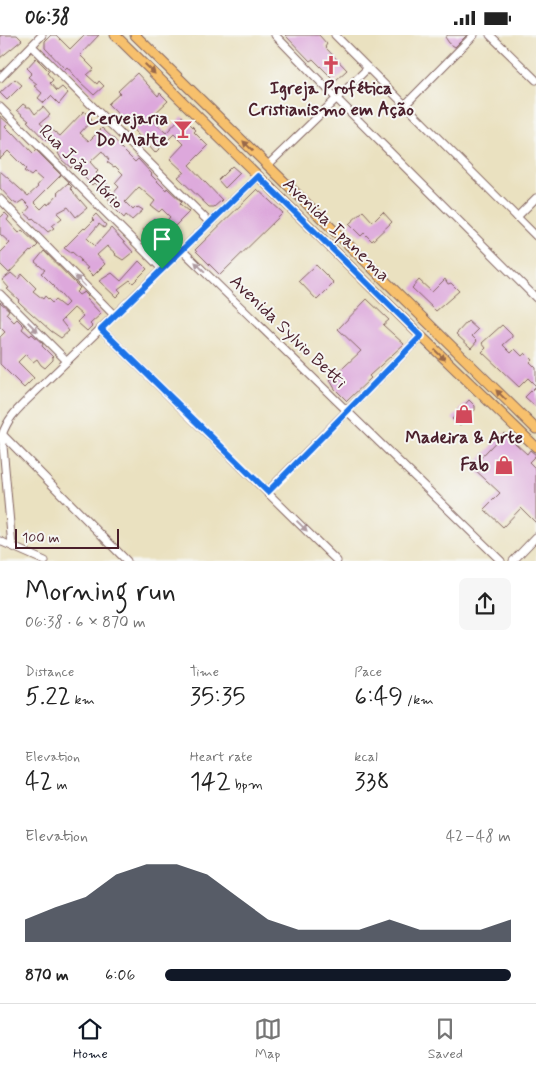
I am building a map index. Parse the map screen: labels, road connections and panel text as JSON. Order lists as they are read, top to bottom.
{
  "streets": {
    "main road": ["Avenida Ipanema"],
    "street": ["Rua João Flório", "Avenida Sylvio Betti"]
  },
  "one_way": ["Avenida Sylvio Betti"],
  "places": {
    "church": ["Igreja Profética Cristianismo em Ação"],
    "bar": ["Cervejaria Do Malte"],
    "shop": ["Madeira & Arte", "Fab"]
  },
  "scale_bar": "100 m",
  "page": {
    "status": "06:38",
    "scale": "100 m",
    "heading": ["Morning run", "06:38 · 6 × 870 m"],
    "stats": [
      ["Distance", "5.22 km"],
      ["Time", "35:35"],
      ["Pace", "6:49 /km"],
      ["Elevation", "42 m"],
      ["Heart rate", "142 bpm"],
      ["kcal", "338"]
    ],
    "chart": ["Elevation", "42–48 m"],
    "list": [
      {
        "name": "870 m",
        "note": "6:06"
      }
    ],
    "tabs": ["Home", "Map", "Saved"]
  }
}
